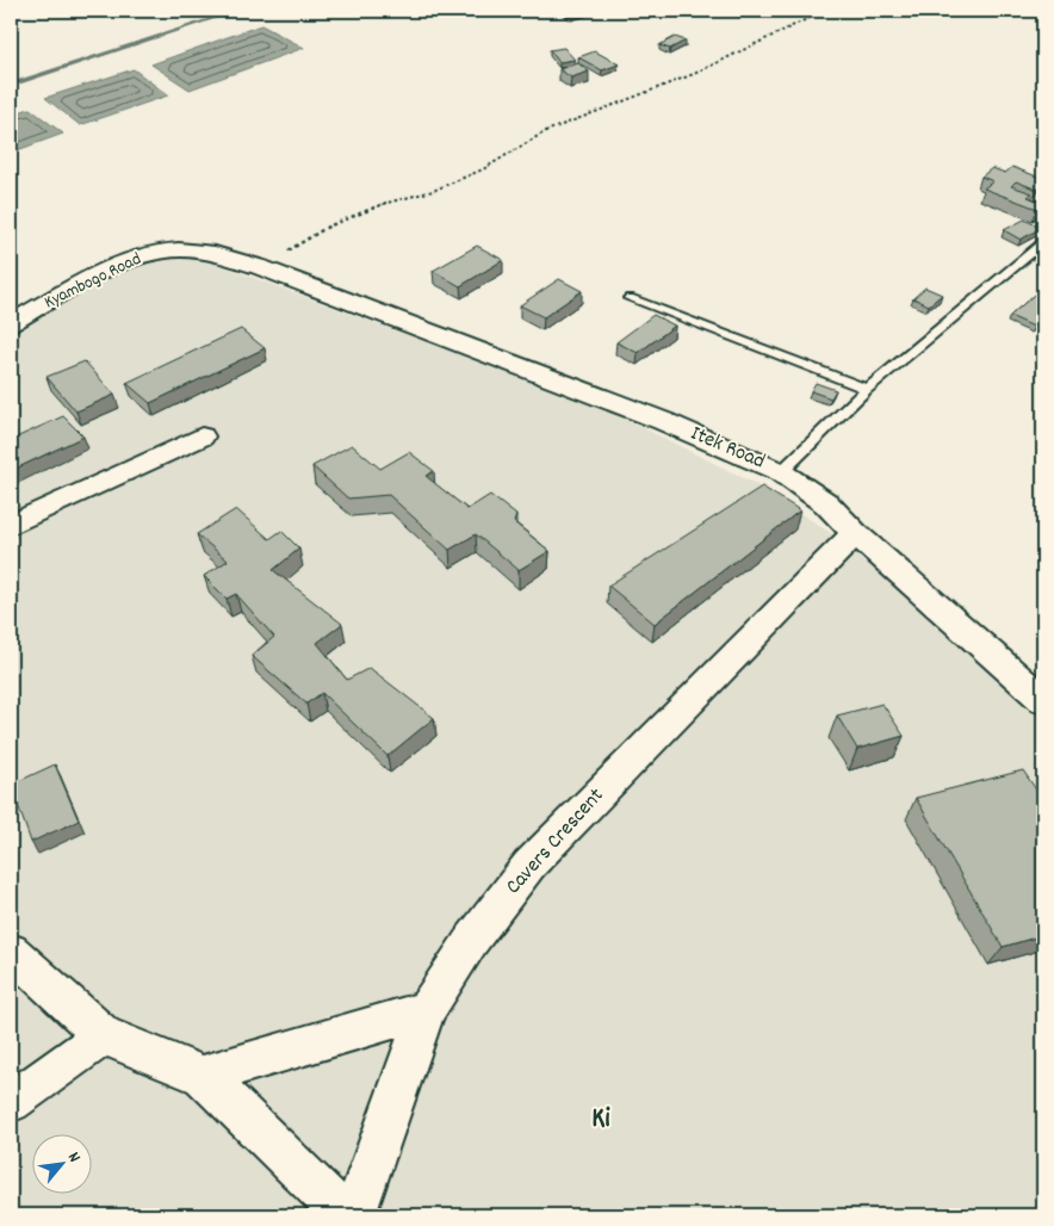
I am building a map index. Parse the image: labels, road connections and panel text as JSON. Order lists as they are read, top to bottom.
{
  "streets": {
    "street": ["Kyambogo Road", "Itek Road", "Cavers Crescent"]
  },
  "crossings": [
    ["Kyambogo Road", "Itek Road"],
    ["Itek Road", "Cavers Crescent"]
  ],
  "districts": ["Ki"],
  "north": "top right"
}
